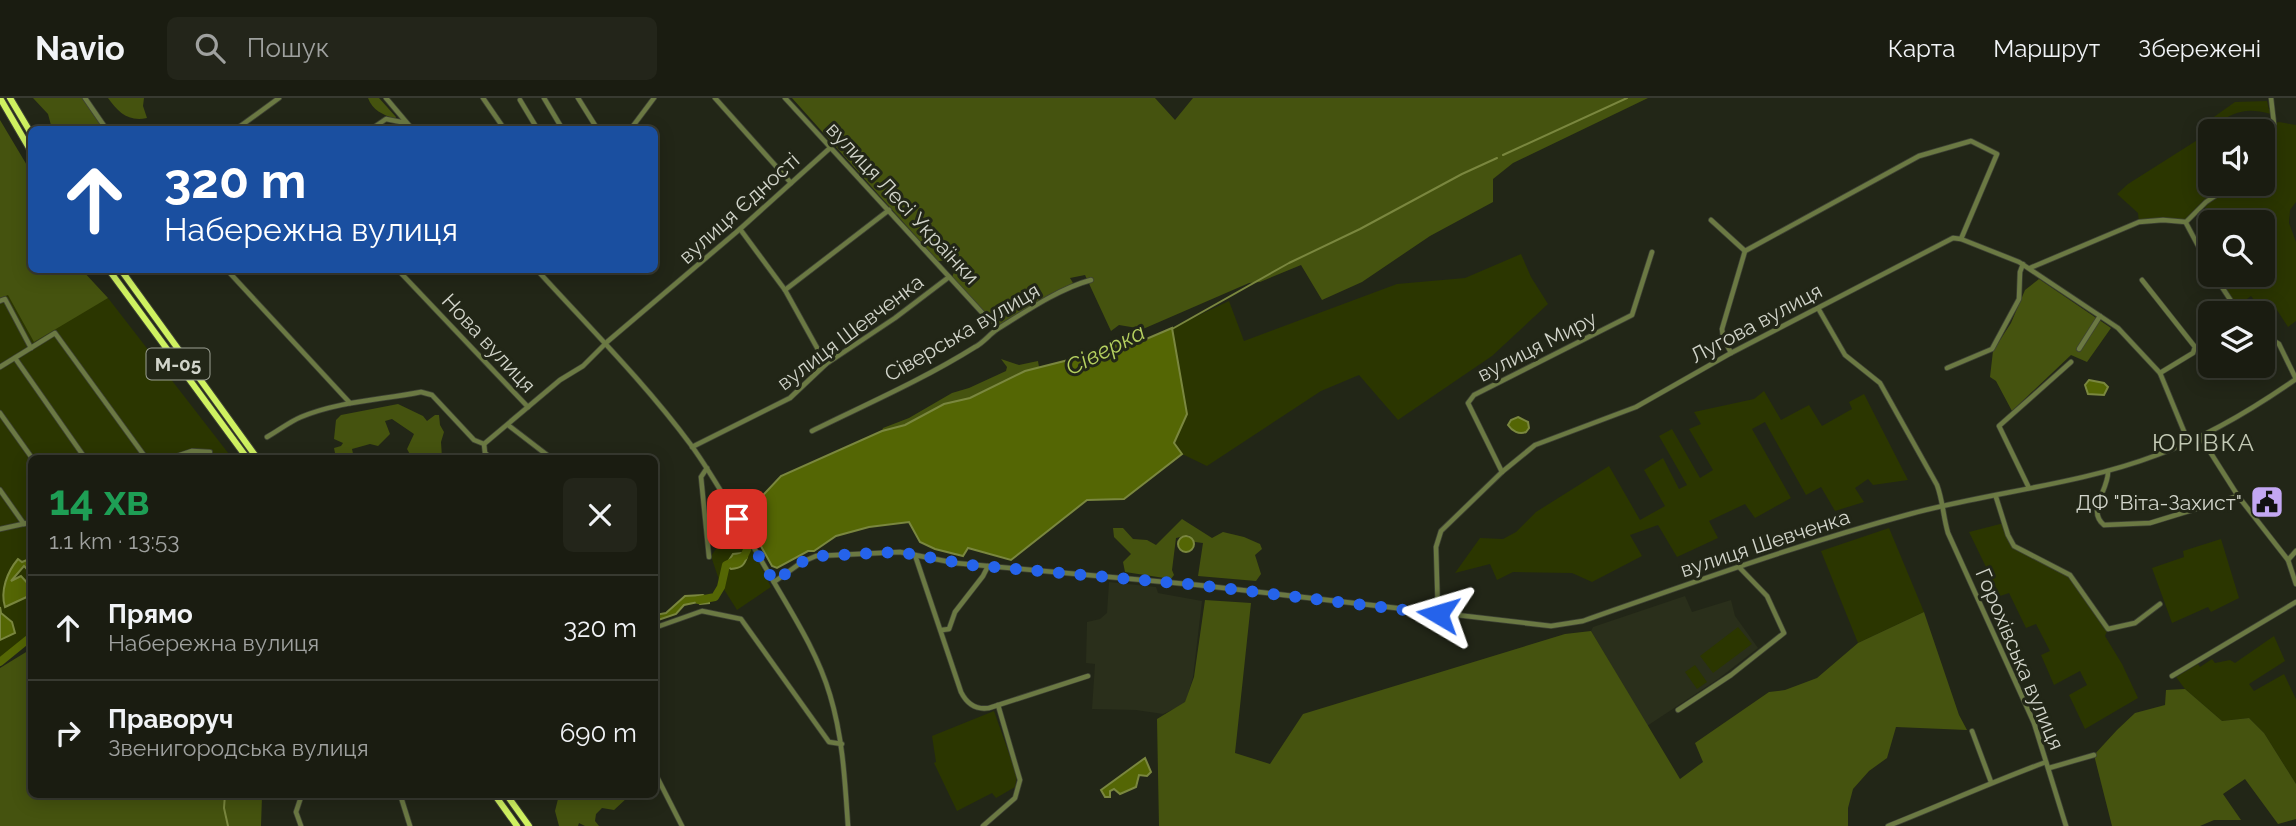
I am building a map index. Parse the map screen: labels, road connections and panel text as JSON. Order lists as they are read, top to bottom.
{
  "streets": {
    "highway": ["М-05"],
    "street": [
      "вулиця Лесі Українки",
      "вулиця Єдності",
      "Лугова вулиця",
      "вулиця Шевченка",
      "Сіверська вулиця",
      "Нова вулиця",
      "вулиця Миру",
      "Горохівська вулиця"
    ]
  },
  "crossings": [
    ["вулиця Лесі Українки", "вулиця Єдності"],
    ["вулиця Лесі Українки", "вулиця Шевченка"],
    ["вулиця Лесі Українки", "Сіверська вулиця"],
    ["вулиця Єдності", "Нова вулиця"],
    ["Лугова вулиця", "вулиця Шевченка"],
    ["Лугова вулиця", "вулиця Миру"],
    ["Лугова вулиця", "Горохівська вулиця"],
    ["вулиця Шевченка", "Горохівська вулиця"]
  ],
  "districts": ["ЮРІВКА"],
  "water": ["Сіверка"],
  "places": {
    "public building": ["ДФ \"Віта-Захист\""]
  },
  "page": {
    "header": "Navio",
    "search": "Пошук",
    "nav": ["Карта", "Маршрут", "Збережені"],
    "turn": ["320 m", "Набережна вулиця"],
    "heading": ["14 хв", "1.1 km · 13:53"],
    "list": [
      {
        "name": "Прямо",
        "note": "Набережна вулиця",
        "value": "320 m"
      },
      {
        "name": "Праворуч",
        "note": "Звенигородська вулиця",
        "value": "690 m"
      }
    ]
  }
}
